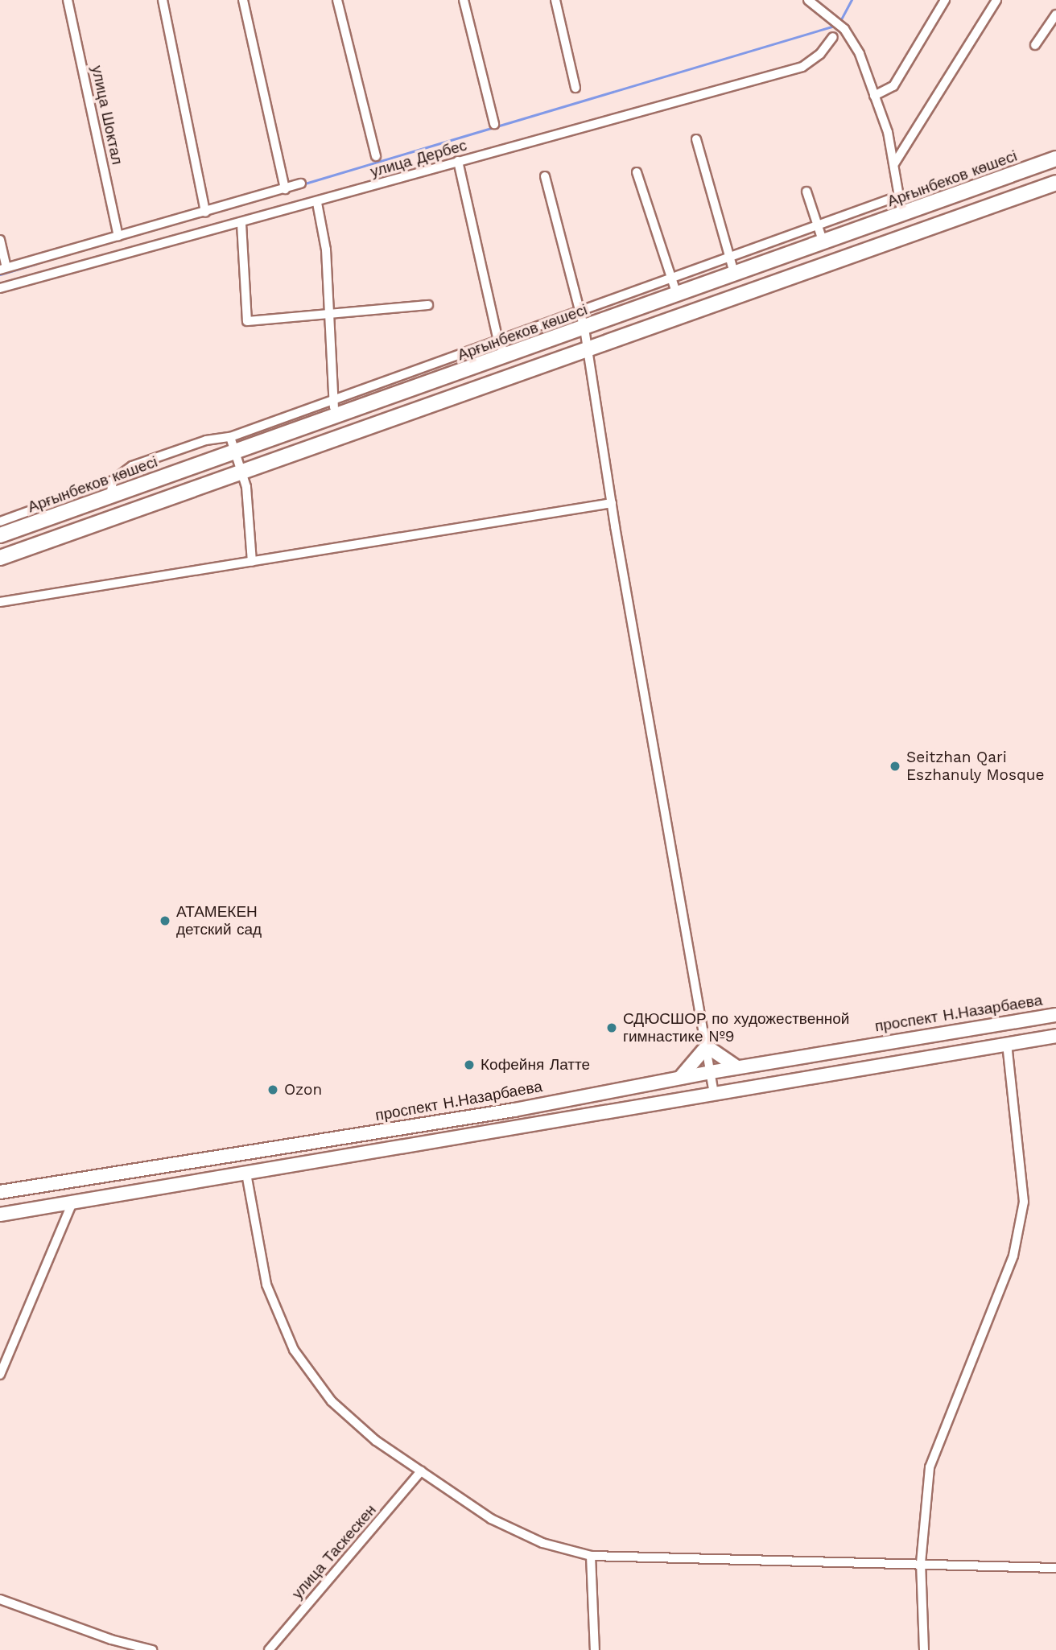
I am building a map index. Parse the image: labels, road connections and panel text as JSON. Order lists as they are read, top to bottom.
{
  "streets": {
    "main road": ["Арғынбеков көшесі", "проспект Н.Назарбаева"],
    "street": ["улица Шоктал", "улица Дербес", "улица Таскескен"]
  },
  "places": [
    "Seitzhan Qari Eszhanuly Mosque",
    "АТАМЕКЕН детский сад",
    "СДЮСШОР по художественной гимнастике №9",
    "Кофейня Латте",
    "Ozon"
  ]
}
